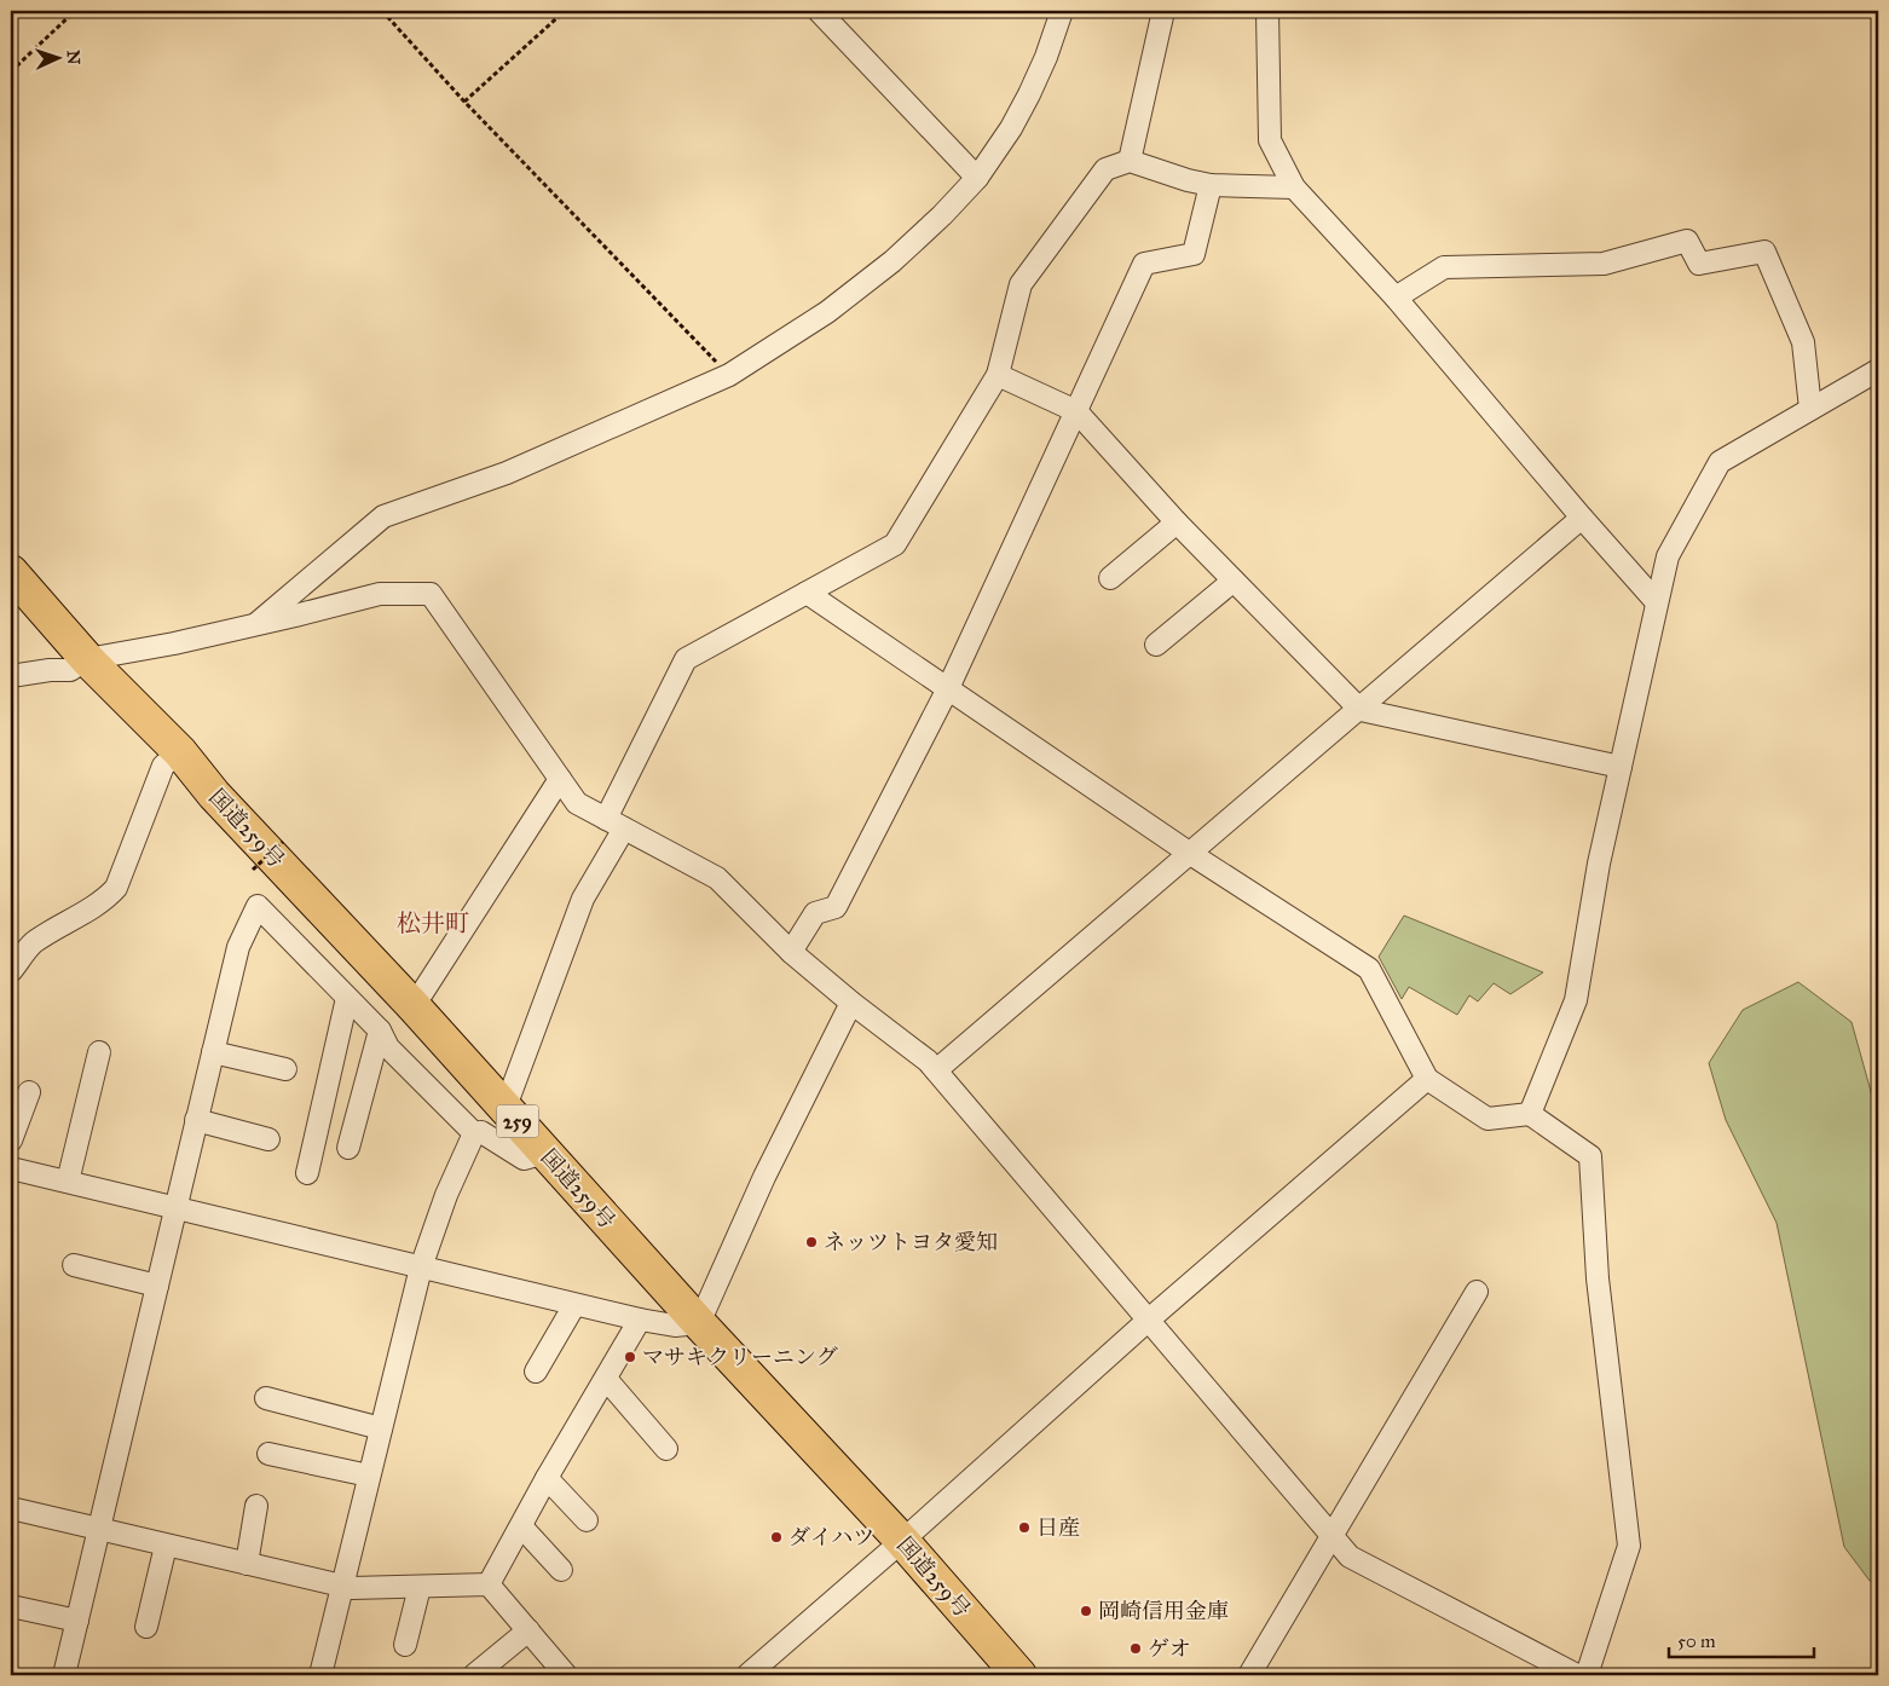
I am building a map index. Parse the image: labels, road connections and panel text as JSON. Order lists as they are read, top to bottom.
{
  "streets": {
    "highway": ["国道259号", "259"]
  },
  "districts": ["松井町"],
  "places": [
    "ネッツトヨタ愛知",
    "マサキクリーニング",
    "日産",
    "ダイハツ",
    "岡崎信用金庫",
    "ゲオ"
  ],
  "scale_bar": "50 m",
  "north": "right"
}
